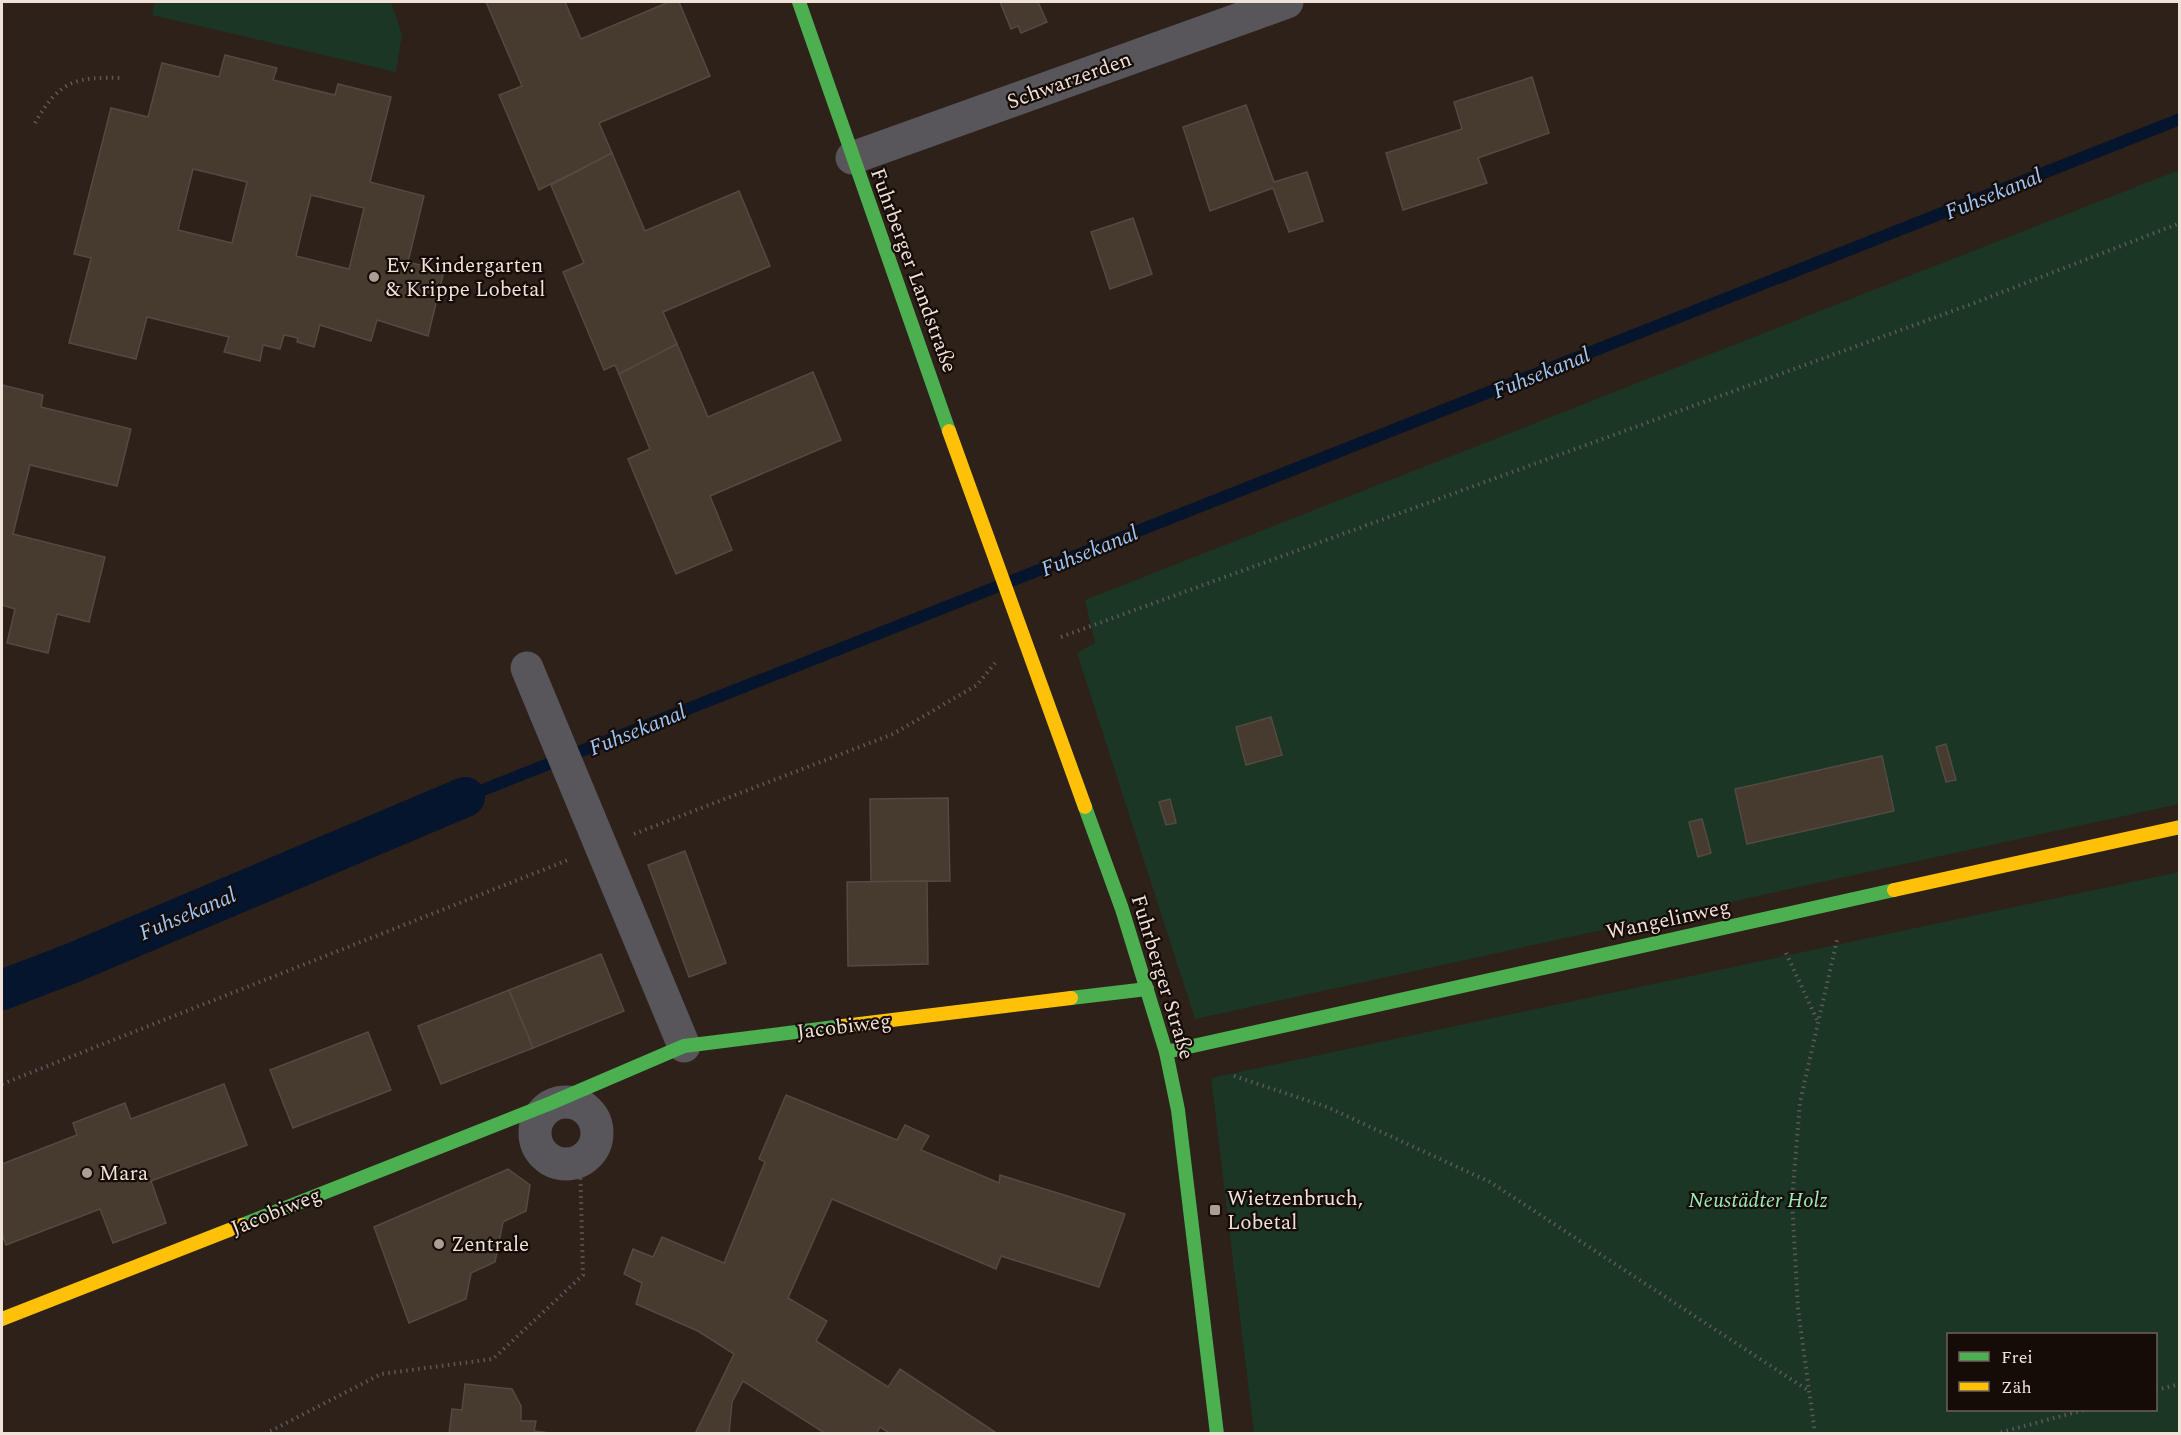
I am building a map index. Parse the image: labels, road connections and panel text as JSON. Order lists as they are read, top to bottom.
{
  "streets": {
    "street": [
      "Schwarzerden",
      "Fuhrberger Landstraße",
      "Wangelinweg",
      "Fuhrberger Straße",
      "Jacobiweg"
    ]
  },
  "crossings": [
    ["Schwarzerden", "Fuhrberger Landstraße"],
    ["Fuhrberger Landstraße", "Fuhrberger Straße"],
    ["Wangelinweg", "Fuhrberger Straße"],
    ["Fuhrberger Straße", "Jacobiweg"]
  ],
  "water": ["Fuhsekanal"],
  "parks": ["Neustädter Holz"],
  "places": {
    "other": ["Ev. Kindergarten & Krippe Lobetal", "Mara", "Zentrale"],
    "transit": ["Wietzenbruch, Lobetal"]
  },
  "legend": ["Frei", "Zäh"]
}
